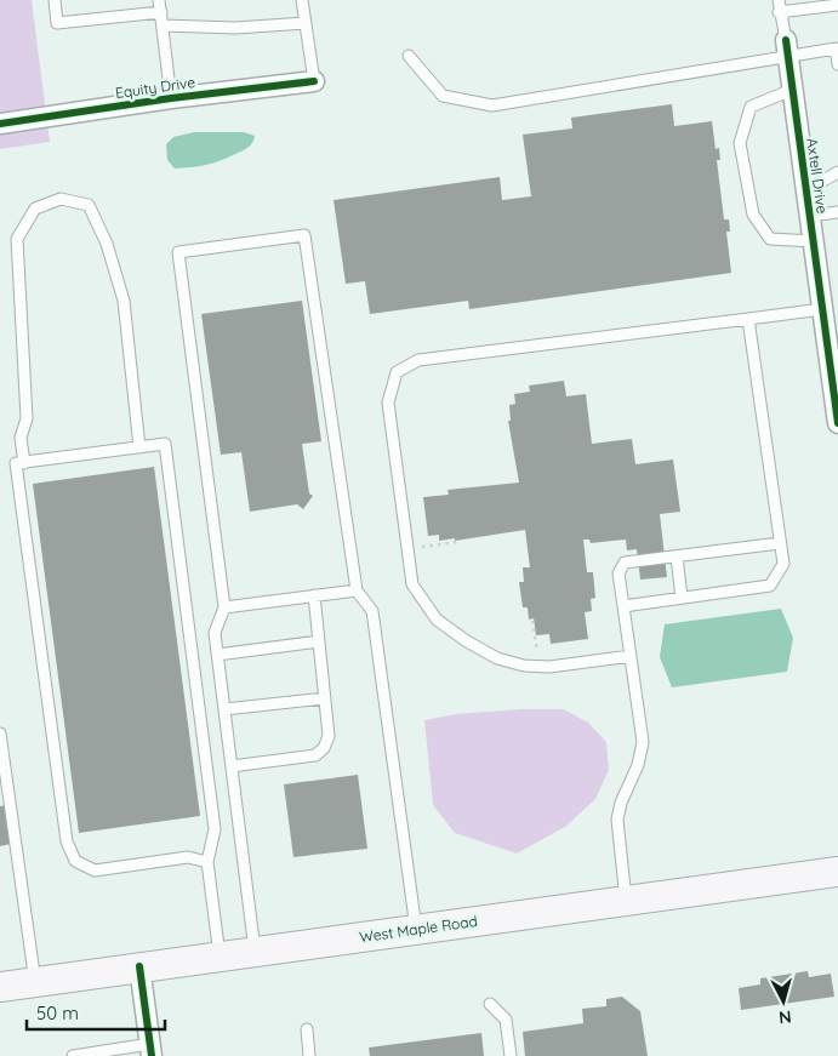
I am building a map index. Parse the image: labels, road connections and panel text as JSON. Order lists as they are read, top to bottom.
{
  "streets": {
    "main road": ["West Maple Road"],
    "street": ["Equity Drive", "Axtell Drive"]
  },
  "scale_bar": "50 m",
  "north": "bottom"
}
